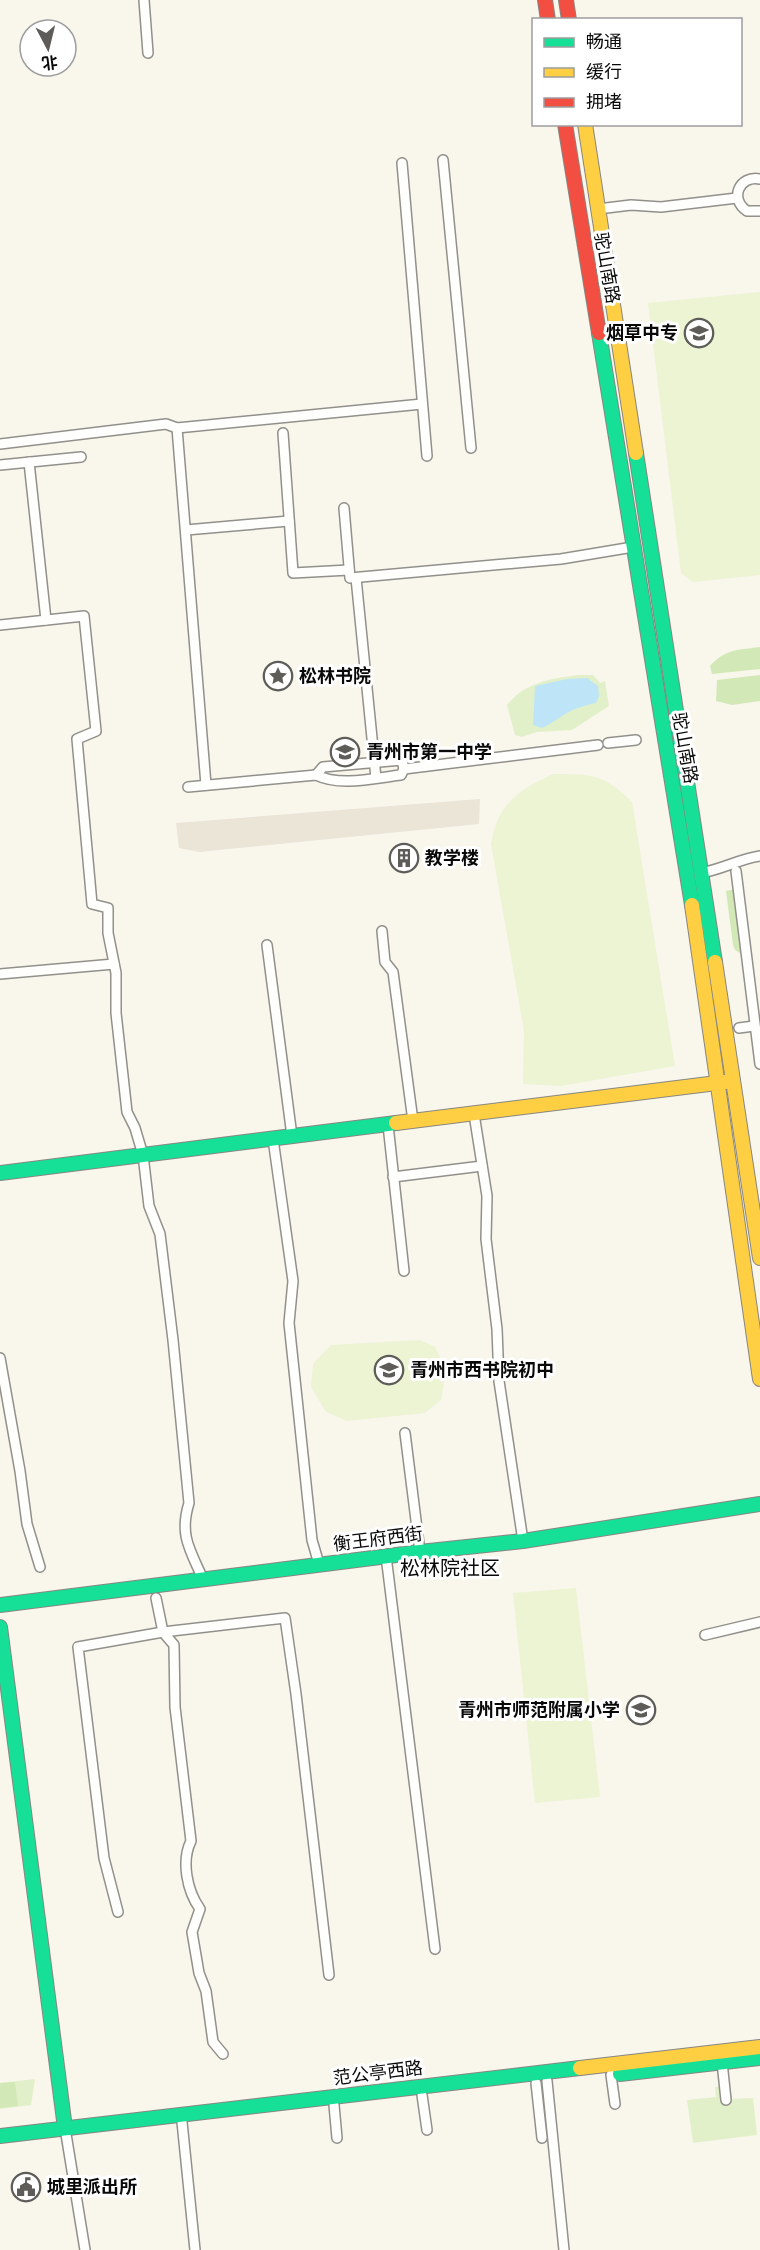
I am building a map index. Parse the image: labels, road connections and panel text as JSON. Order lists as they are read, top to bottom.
{
  "streets": {
    "main road": ["驼山南路", "衡王府西街", "范公亭西路"]
  },
  "districts": ["松林院社区"],
  "places": {
    "school or university": [
      "烟草中专",
      "青州市第一中学",
      "青州市西书院初中",
      "青州市师范附属小学"
    ],
    "place": ["松林书院"],
    "building": ["教学楼"],
    "public building": ["城里派出所"]
  },
  "legend": ["畅通", "缓行", "拥堵"],
  "north": "bottom"
}
